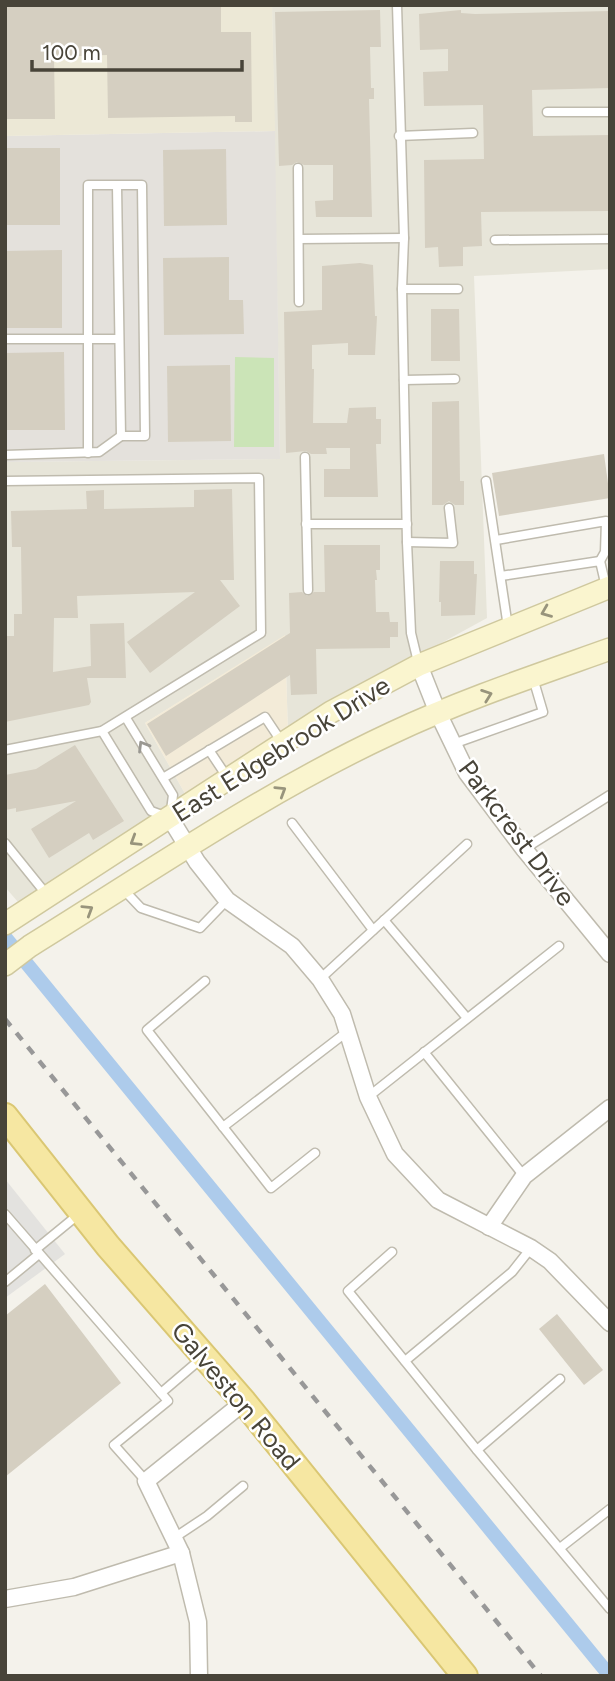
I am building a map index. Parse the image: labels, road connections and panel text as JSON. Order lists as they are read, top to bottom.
{
  "streets": {
    "main road": ["East Edgebrook Drive", "Galveston Road"],
    "street": ["Parkcrest Drive"]
  },
  "crossings": [
    ["East Edgebrook Drive", "Parkcrest Drive"]
  ],
  "scale_bar": "100 m"
}
